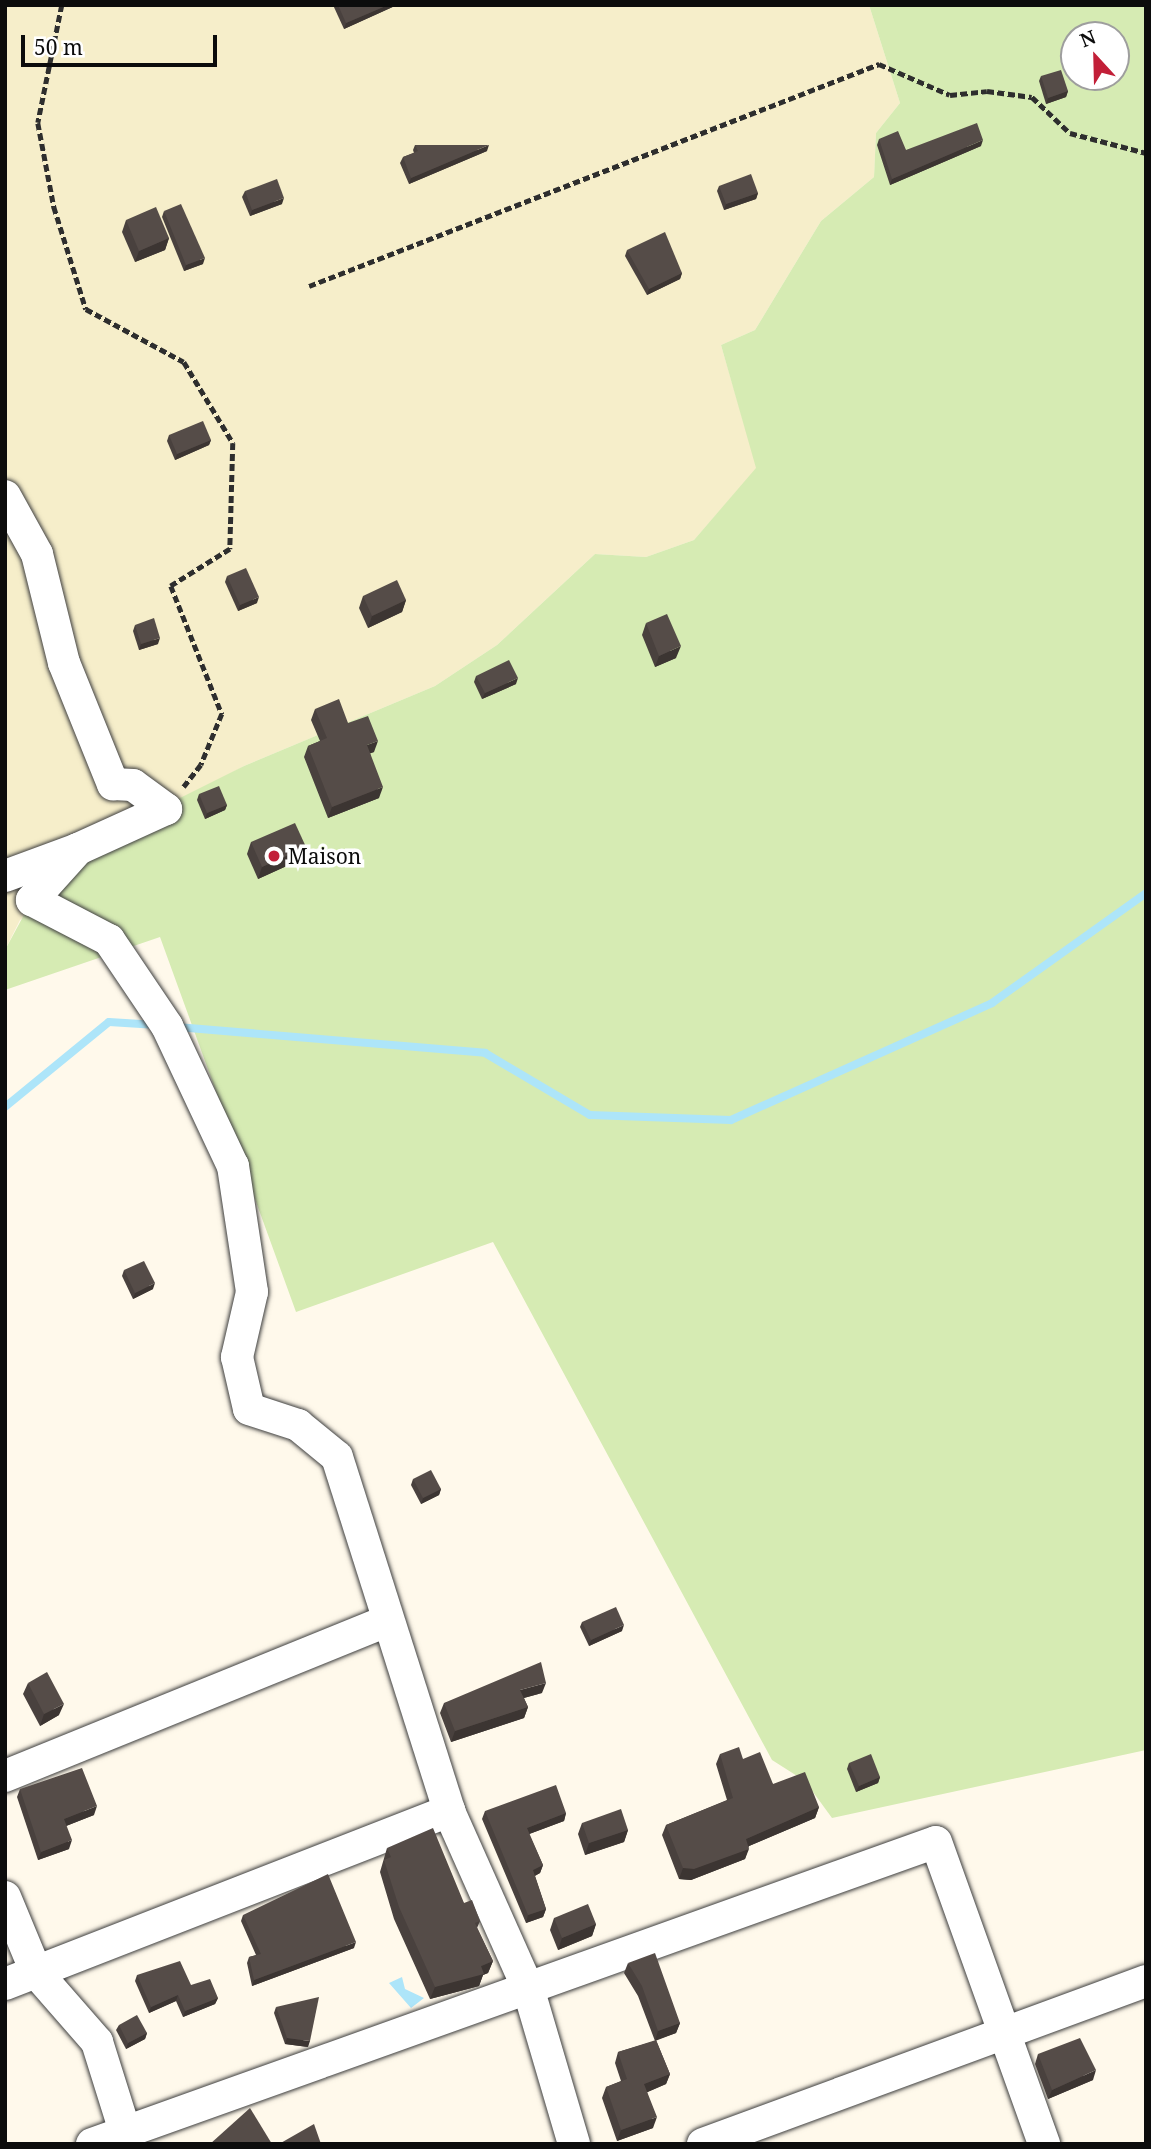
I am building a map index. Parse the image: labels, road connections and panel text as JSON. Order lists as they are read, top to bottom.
{
  "places": ["Maison"],
  "scale_bar": "50 m",
  "north": "top"
}
